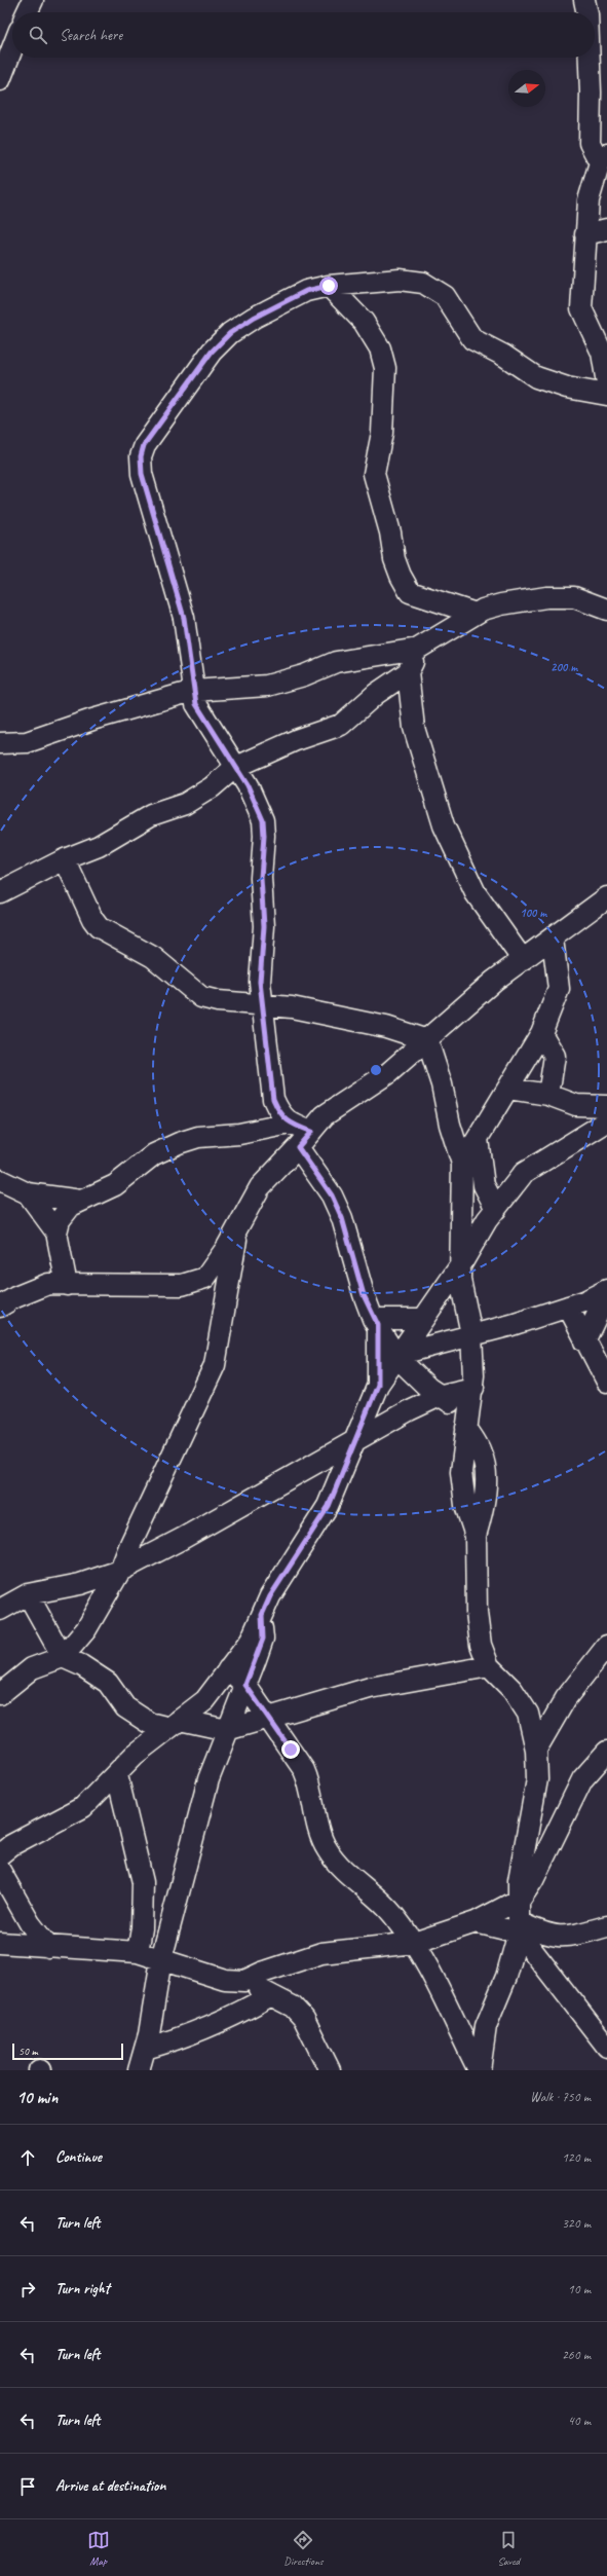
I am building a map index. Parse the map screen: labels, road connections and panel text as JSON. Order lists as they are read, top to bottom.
{
  "scale_bar": "50 m",
  "north": "right",
  "page": {
    "search": "Search here",
    "scale": "50 m",
    "heading": ["10 min", "Walk · 750 m"],
    "list": [
      ["Continue", "120 m"],
      ["Turn left", "320 m"],
      ["Turn right", "10 m"],
      ["Turn left", "260 m"],
      ["Turn left", "40 m"],
      "Arrive at destination"
    ],
    "nav": ["Map", "Directions", "Saved"]
  },
  "rings": ["200 m", "100 m"]
}
